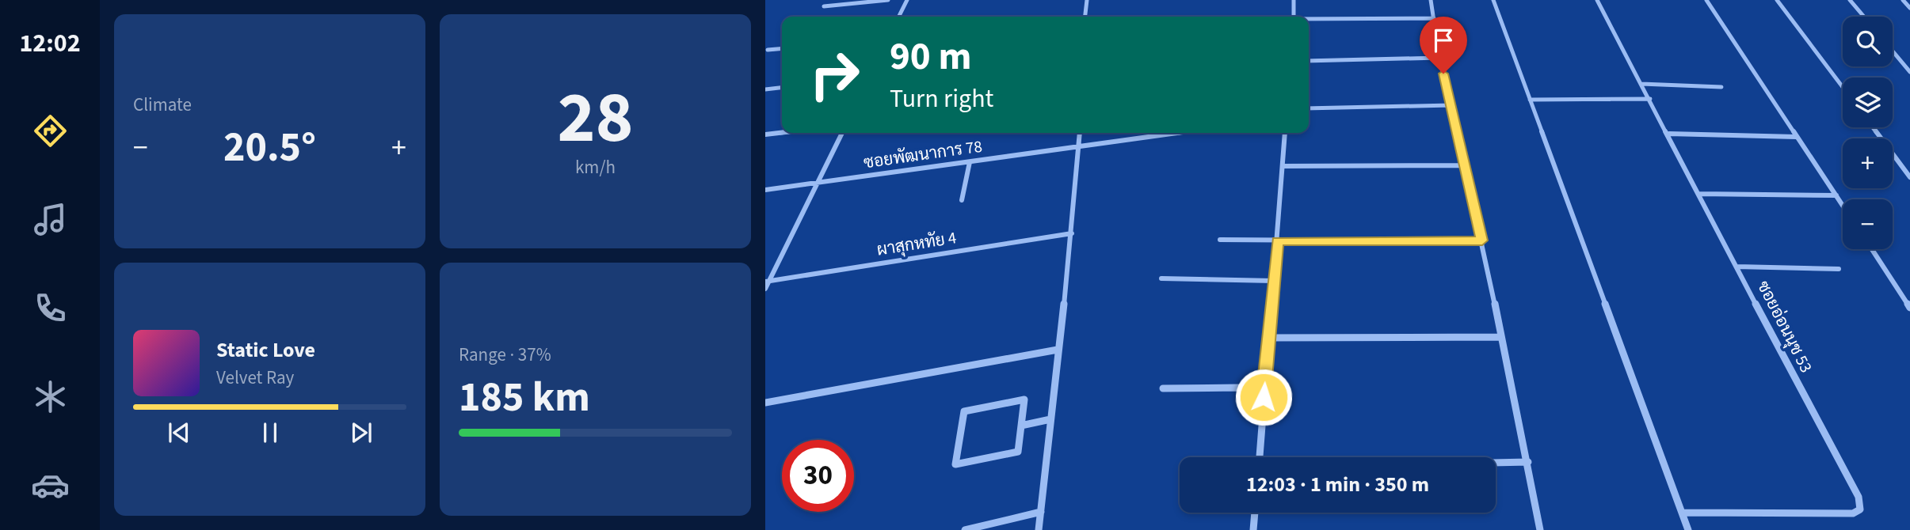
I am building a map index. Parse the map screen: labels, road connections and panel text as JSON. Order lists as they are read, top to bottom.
{
  "streets": {
    "street": ["ซอยพัฒนาการ 78", "ผาสุกหทัย 4", "ซอยอ่อนนุช 53"]
  },
  "page": {
    "tabs": "12:02",
    "tile": [
      "Climate",
      ["28", "km/h"],
      ["Range · 37%", "185 km"]
    ],
    "map_buttons": ["+", "−"],
    "turn": ["90 m", "Turn right"],
    "heat": ["−", "20.5°", "+"],
    "song": ["Static Love", "Velvet Ray"],
    "limit": "30",
    "trip": "12:03 · 1 min · 350 m"
  }
}
